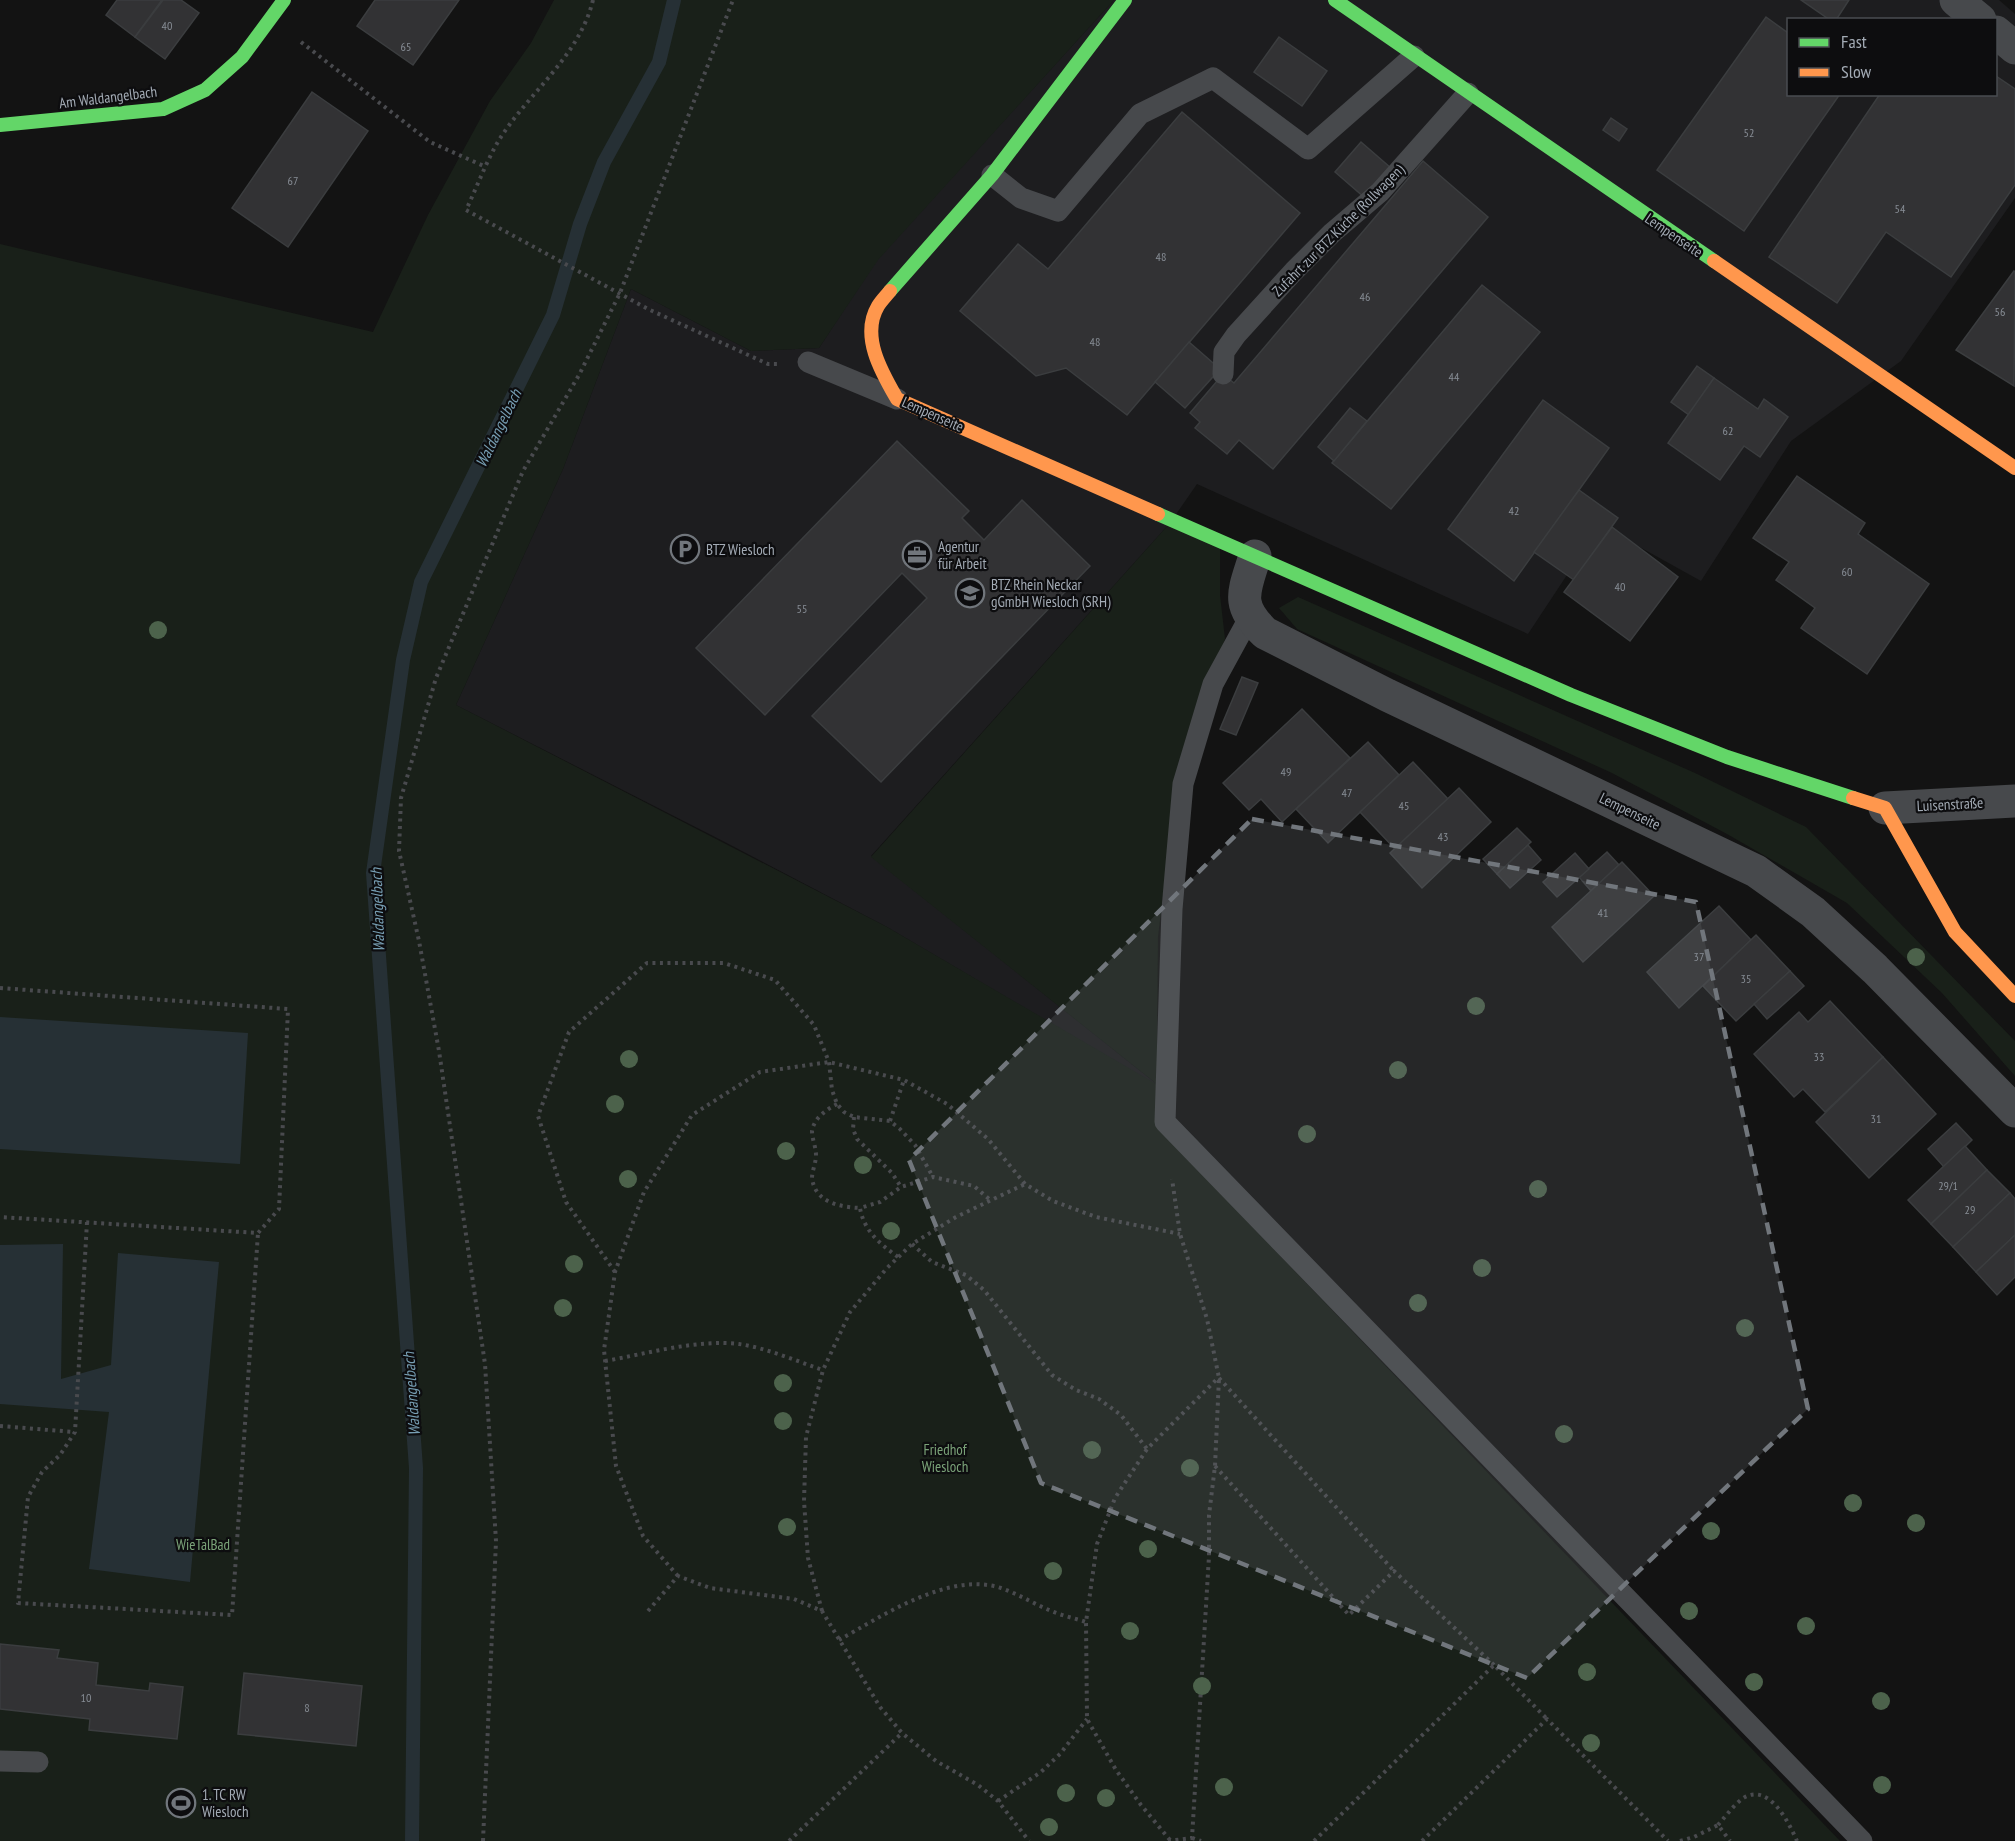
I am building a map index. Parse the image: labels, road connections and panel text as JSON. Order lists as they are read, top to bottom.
{
  "streets": {
    "street": ["Am Waldangelbach", "Lempenseite", "Luisenstraße"],
    "lane": ["Zufahrt zur BTZ Küche (Rollwagen)"]
  },
  "crossings": [
    ["Zufahrt zur BTZ Küche (Rollwagen)", "Lempenseite"],
    ["Lempenseite", "Luisenstraße"]
  ],
  "water": ["Waldangelbach"],
  "parks": ["Friedhof Wiesloch", "WieTalBad"],
  "places": {
    "parking": ["BTZ Wiesloch"],
    "office": ["Agentur für Arbeit"],
    "school or university": ["BTZ Rhein Neckar gGmbH Wiesloch (SRH)"],
    "sports": ["1. TC RW Wiesloch"]
  },
  "house_numbers": [
    "40",
    "65",
    "52",
    "67",
    "54",
    "48",
    "46",
    "56",
    "48",
    "44",
    "62",
    "42",
    "60",
    "40",
    "55",
    "49",
    "47",
    "45",
    "43",
    "41",
    "37",
    "35",
    "33",
    "31",
    "29/1",
    "29",
    "10",
    "8"
  ],
  "legend": ["Fast", "Slow"]
}
